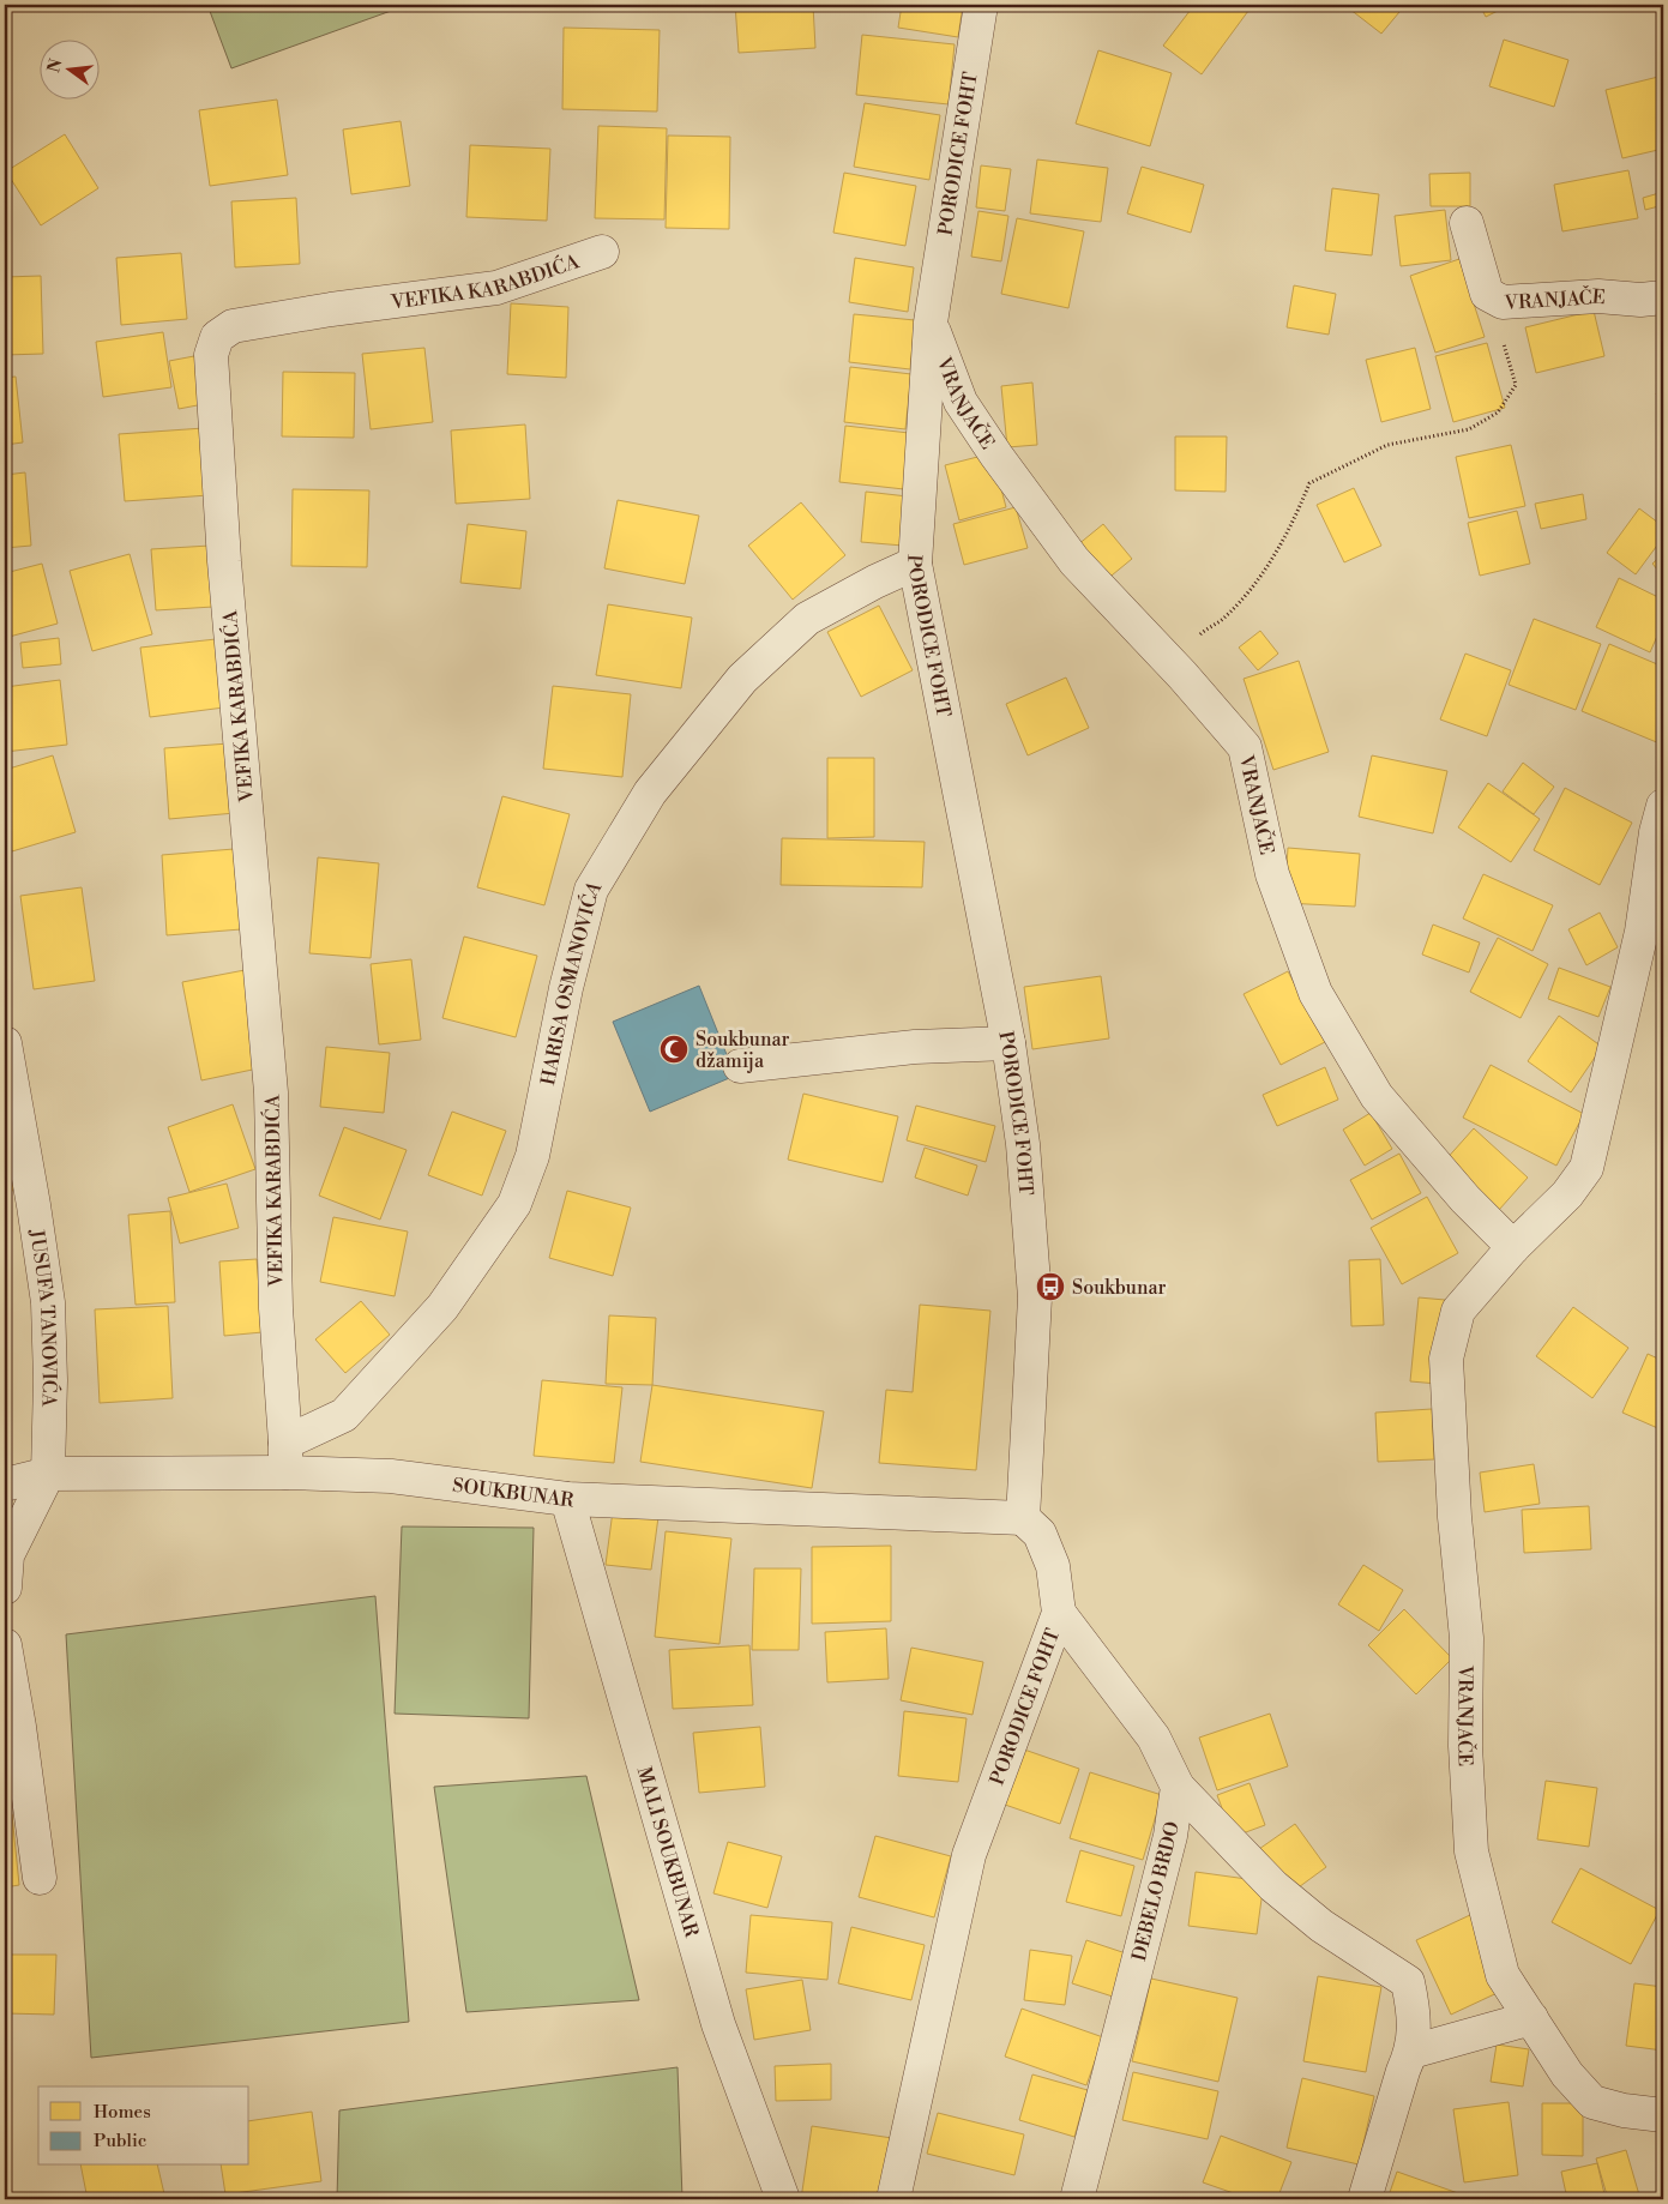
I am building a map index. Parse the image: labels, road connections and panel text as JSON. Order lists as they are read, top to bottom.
{
  "streets": {
    "street": [
      "PORODICE FOHT",
      "VEFIKA KARABDIĆA",
      "VRANJAČE",
      "HARISA OSMANOVIĆA",
      "JUSUFA TANOVIĆA",
      "SOUKBUNAR",
      "MALI SOUKBUNAR",
      "DEBELO BRDO"
    ]
  },
  "crossings": [
    ["PORODICE FOHT", "VRANJAČE"],
    ["PORODICE FOHT", "HARISA OSMANOVIĆA"],
    ["PORODICE FOHT", "SOUKBUNAR"],
    ["VEFIKA KARABDIĆA", "HARISA OSMANOVIĆA"],
    ["VEFIKA KARABDIĆA", "SOUKBUNAR"],
    ["HARISA OSMANOVIĆA", "SOUKBUNAR"],
    ["JUSUFA TANOVIĆA", "SOUKBUNAR"],
    ["SOUKBUNAR", "MALI SOUKBUNAR"]
  ],
  "places": {
    "mosque": ["Soukbunar džamija"],
    "bus stop": ["Soukbunar"]
  },
  "legend": ["Homes", "Public"],
  "north": "left"
}
